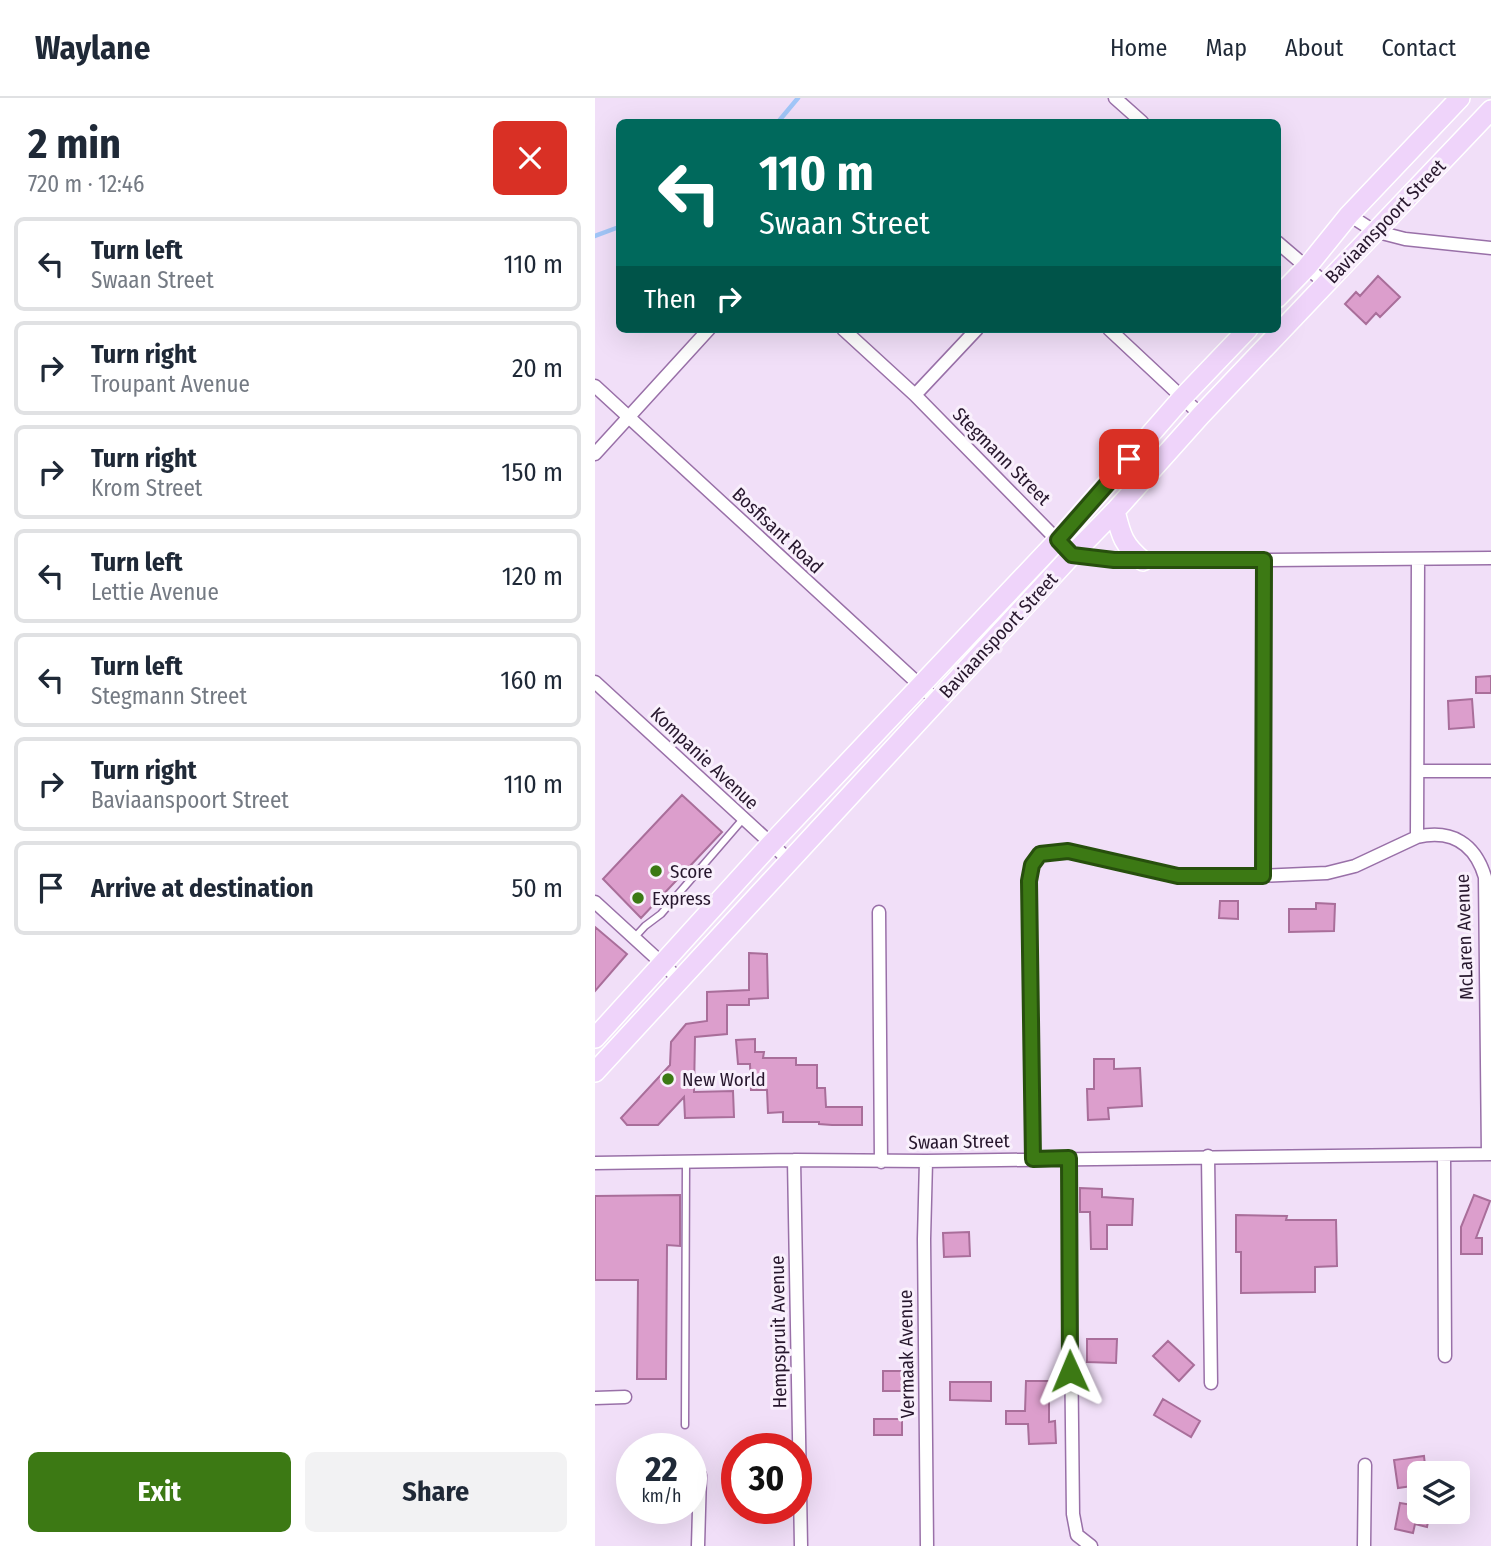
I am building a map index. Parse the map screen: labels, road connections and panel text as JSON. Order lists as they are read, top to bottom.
{
  "streets": {
    "main road": ["Baviaanspoort Street"],
    "street": [
      "Stegmann Street",
      "Bosfisant Road",
      "Kompanie Avenue",
      "McLaren Avenue",
      "Swaan Street",
      "Hempspruit Avenue",
      "Vermaak Avenue"
    ]
  },
  "crossings": [
    ["Baviaanspoort Street", "Stegmann Street"],
    ["Baviaanspoort Street", "Bosfisant Road"],
    ["Baviaanspoort Street", "Kompanie Avenue"],
    ["McLaren Avenue", "Swaan Street"],
    ["Swaan Street", "Hempspruit Avenue"],
    ["Swaan Street", "Vermaak Avenue"]
  ],
  "places": ["Score", "Express", "New World"],
  "page": {
    "header": "Waylane",
    "nav": [
      "Home",
      "Map",
      "About",
      "Contact"
    ],
    "heading": ["2 min", "720 m · 12:46"],
    "turn": ["110 m", "Swaan Street"],
    "list": [
      {
        "name": "Turn left",
        "note": "Swaan Street",
        "value": "110 m"
      },
      {
        "name": "Turn right",
        "note": "Troupant Avenue",
        "value": "20 m"
      },
      {
        "name": "Turn right",
        "note": "Krom Street",
        "value": "150 m"
      },
      {
        "name": "Turn left",
        "note": "Lettie Avenue",
        "value": "120 m"
      },
      {
        "name": "Turn left",
        "note": "Stegmann Street",
        "value": "160 m"
      },
      {
        "name": "Turn right",
        "note": "Baviaanspoort Street",
        "value": "110 m"
      },
      {
        "name": "Arrive at destination",
        "value": "50 m"
      }
    ],
    "then": "Then",
    "speed": "22 km/h",
    "limit": "30",
    "buttons": ["Exit", "Share"]
  }
}
